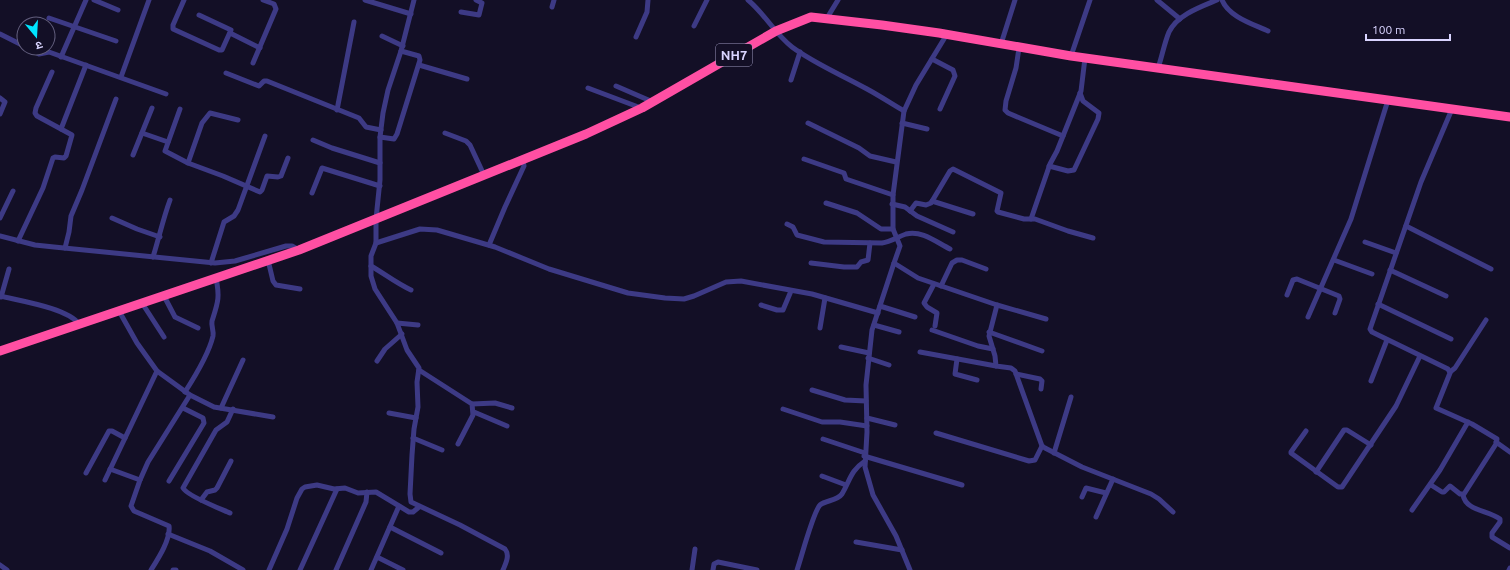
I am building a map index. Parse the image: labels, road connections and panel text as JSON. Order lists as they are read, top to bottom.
{
  "streets": {
    "highway": ["NH7"]
  },
  "scale_bar": "100 m",
  "north": "bottom"
}
